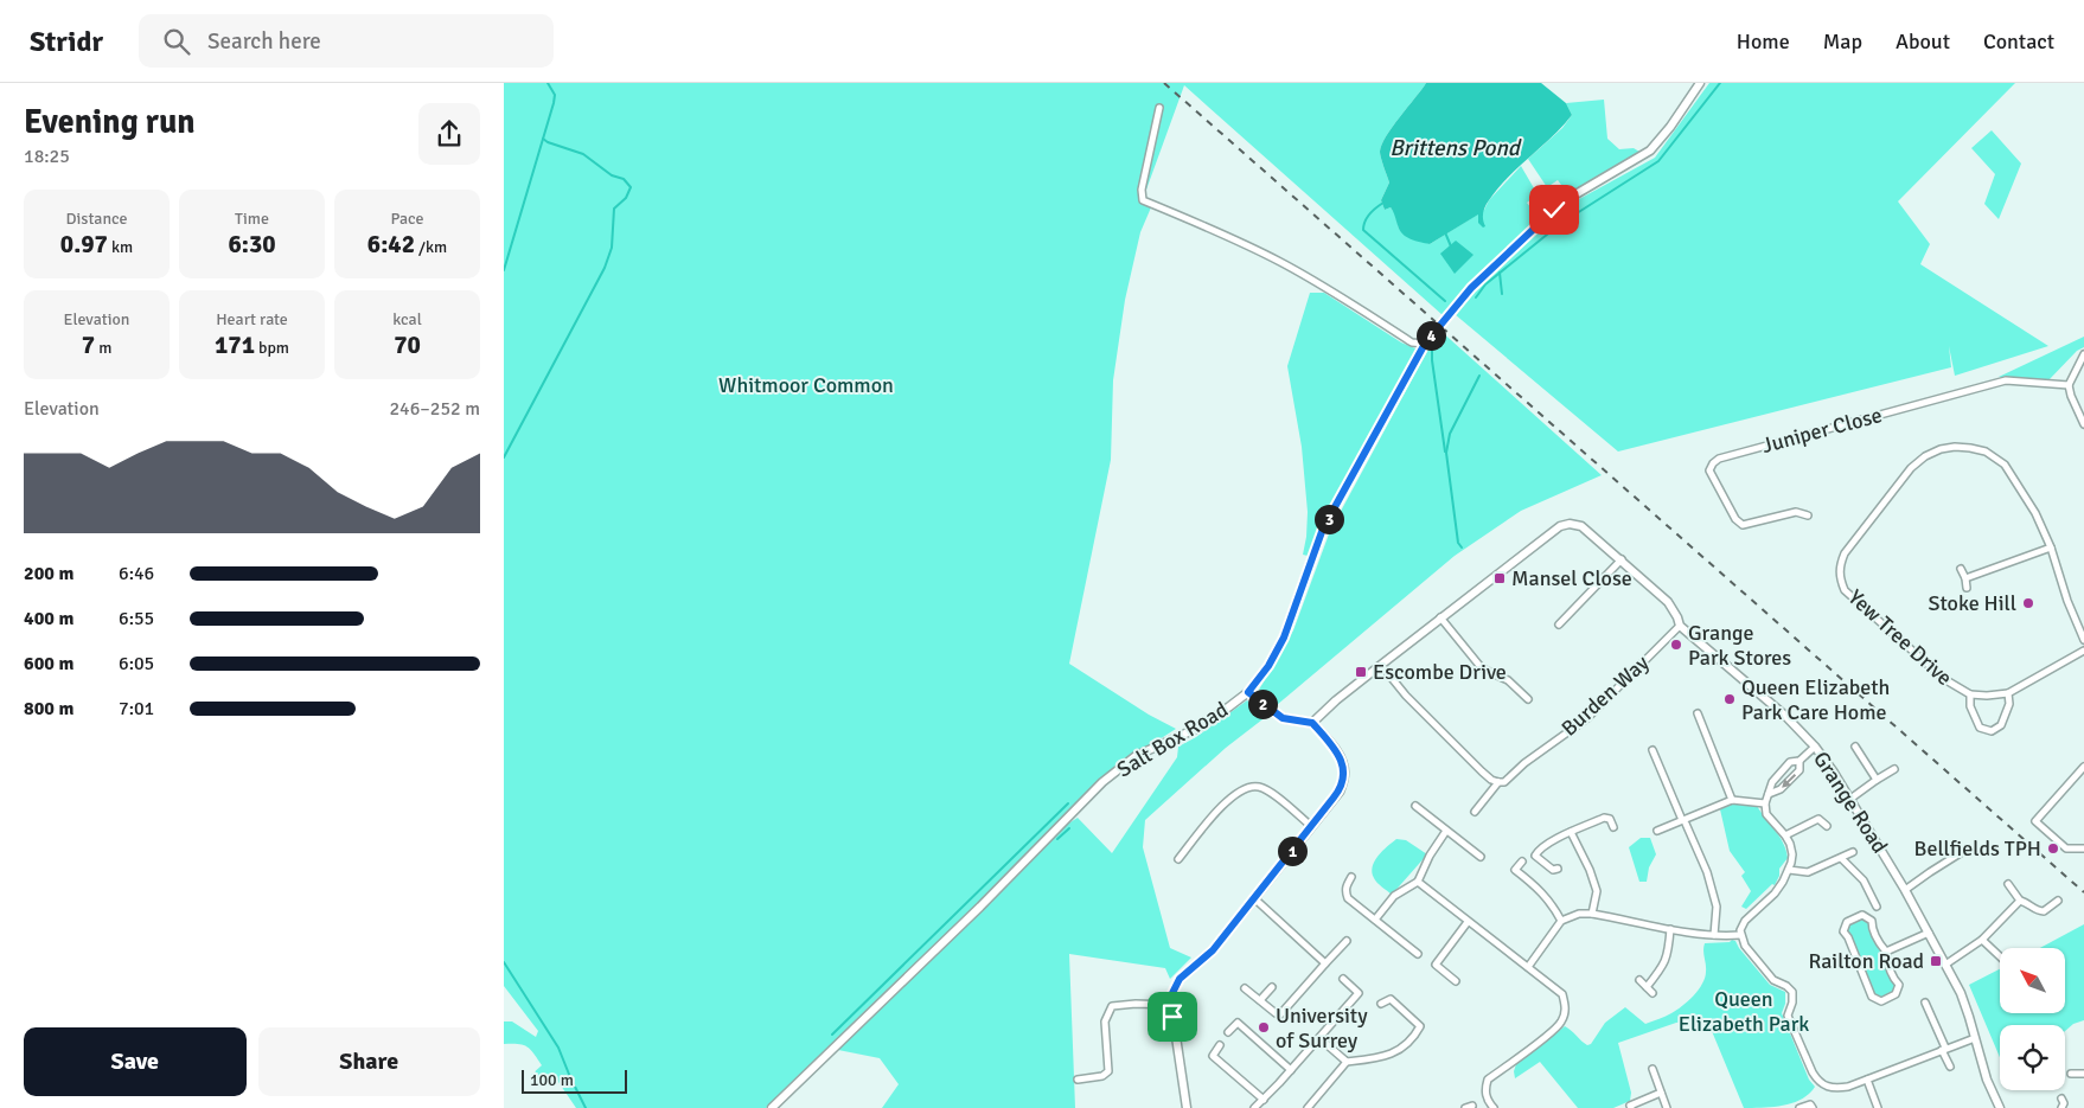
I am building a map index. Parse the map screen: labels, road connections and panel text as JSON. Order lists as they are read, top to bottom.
{
  "streets": {
    "street": [
      "Juniper Close",
      "Yew Tree Drive",
      "Burden Way",
      "Salt Box Road",
      "Grange Road"
    ]
  },
  "crossings": [
    ["Burden Way", "Grange Road"]
  ],
  "water": ["Brittens Pond"],
  "parks": ["Whitmoor Common", "Queen Elizabeth Park"],
  "places": {
    "transit": ["Mansel Close", "Escombe Drive", "Railton Road"],
    "other": [
      "Stoke Hill",
      "Grange Park Stores",
      "Queen Elizabeth Park Care Home",
      "Bellfields TPH",
      "University of Surrey"
    ]
  },
  "scale_bar": "100 m",
  "north": "top left",
  "page": {
    "header": "Stridr",
    "search": "Search here",
    "nav": [
      "Home",
      "Map",
      "About",
      "Contact"
    ],
    "heading": ["Evening run", "18:25"],
    "stats": [
      ["Distance", "0.97 km"],
      ["Time", "6:30"],
      ["Pace", "6:42 /km"],
      ["Elevation", "7 m"],
      ["Heart rate", "171 bpm"],
      ["kcal", "70"]
    ],
    "pins": [
      "4",
      "3",
      "2",
      "1"
    ],
    "chart": ["Elevation", "246–252 m"],
    "list": [
      {
        "name": "200 m",
        "note": "6:46"
      },
      {
        "name": "400 m",
        "note": "6:55"
      },
      {
        "name": "600 m",
        "note": "6:05"
      },
      {
        "name": "800 m",
        "note": "7:01"
      }
    ],
    "buttons": ["Save", "Share"],
    "scale": "100 m"
  }
}
